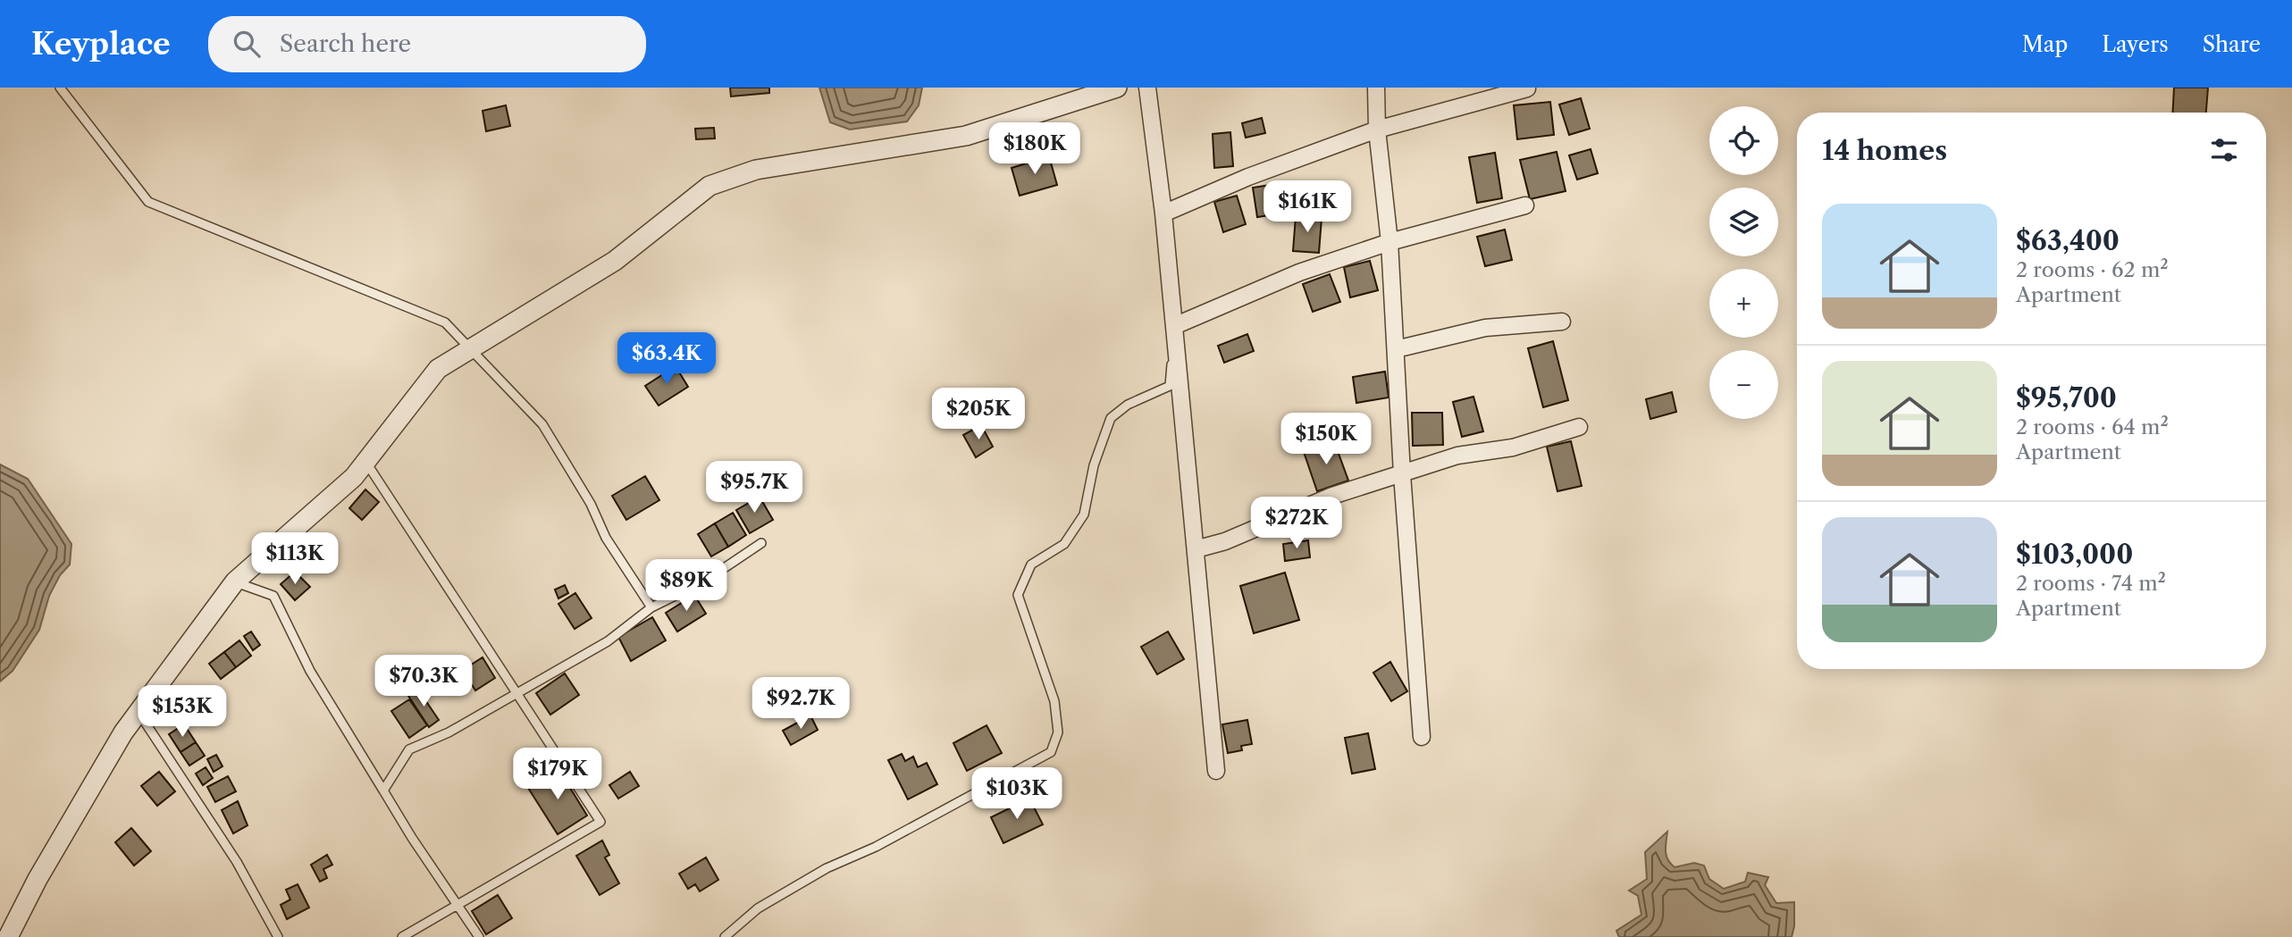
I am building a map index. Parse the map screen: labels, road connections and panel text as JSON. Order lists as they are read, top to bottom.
{
  "page": {
    "header": "Keyplace",
    "search": "Search here",
    "nav": ["Map", "Layers", "Share"],
    "map_buttons": ["+", "−"],
    "heading": "14 homes",
    "price": [
      "$180K",
      "$161K",
      "$63.4K",
      "$205K",
      "$150K",
      "$95.7K",
      "$272K",
      "$113K",
      "$89K",
      "$70.3K",
      "$92.7K",
      "$153K",
      "$179K",
      "$103K"
    ],
    "list": [
      {
        "name": "$63,400",
        "note": "2 rooms · 62 m² · Apartment"
      },
      {
        "name": "$95,700",
        "note": "2 rooms · 64 m² · Apartment"
      },
      {
        "name": "$103,000",
        "note": "2 rooms · 74 m² · Apartment"
      }
    ]
  }
}
